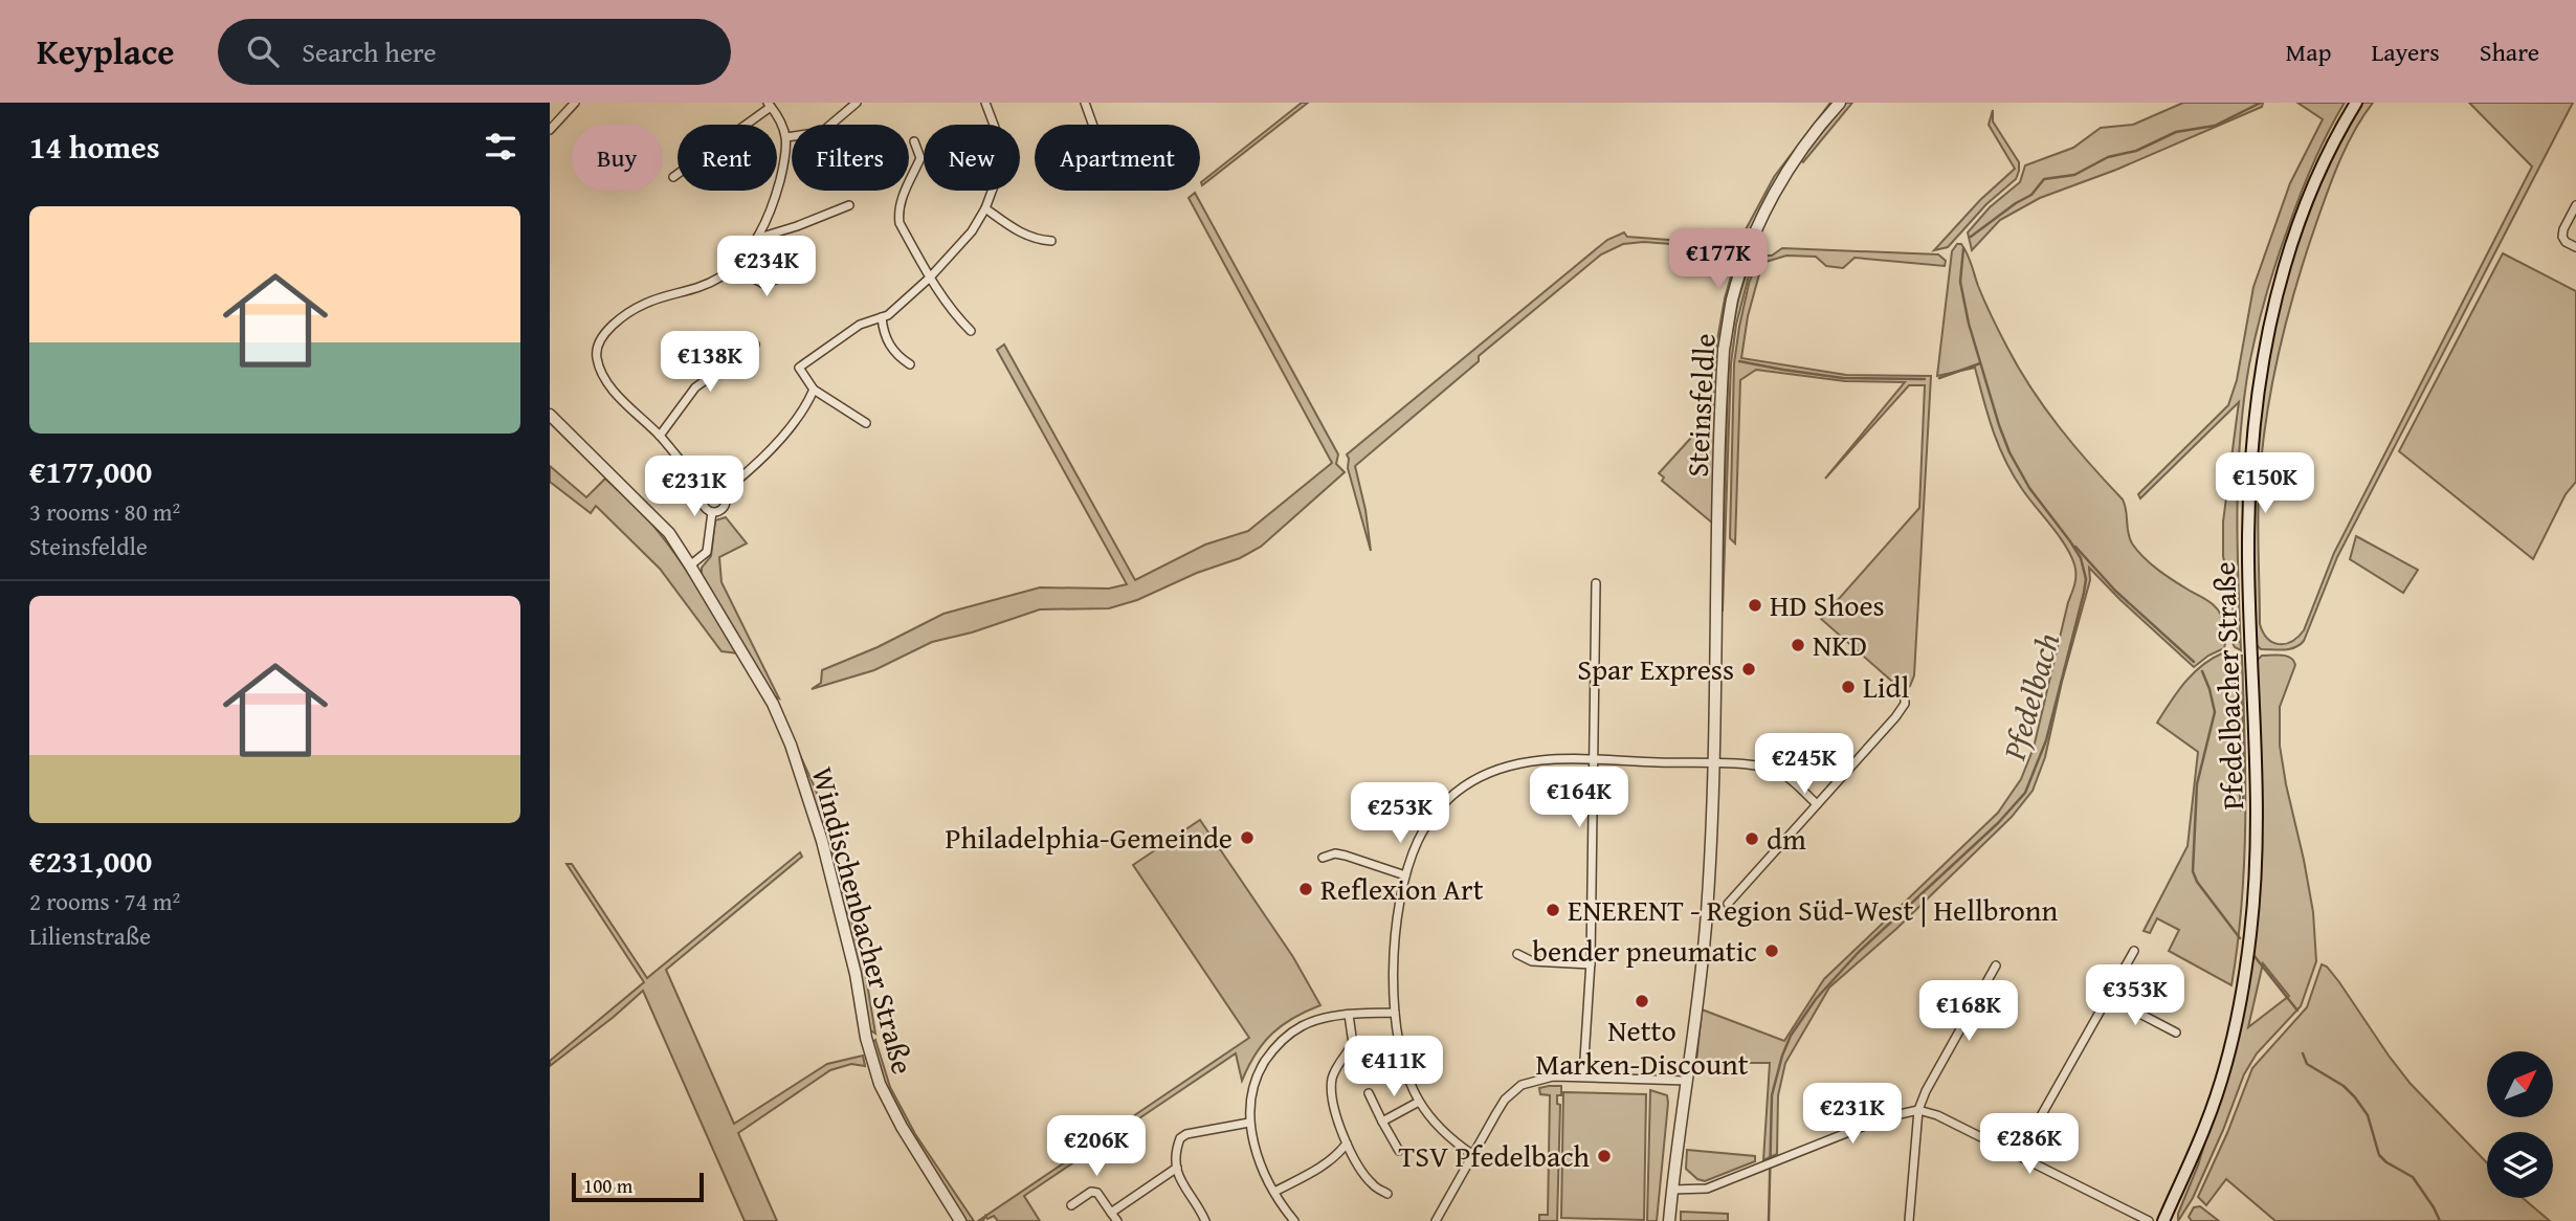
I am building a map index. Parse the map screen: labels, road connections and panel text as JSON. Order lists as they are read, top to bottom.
{
  "streets": {
    "main road": ["Pfedelbacher Straße"],
    "street": ["Steinsfeldle", "Windischenbacher Straße"]
  },
  "water": ["Pfedelbach"],
  "places": [
    "HD Shoes",
    "NKD",
    "Spar Express",
    "Lidl",
    "Philadelphia-Gemeinde",
    "dm",
    "Reflexion Art",
    "ENERENT - Region Süd-West | Hellbronn",
    "bender pneumatic",
    "Netto Marken-Discount",
    "TSV Pfedelbach"
  ],
  "scale_bar": "100 m",
  "north": "top right",
  "page": {
    "header": "Keyplace",
    "search": "Search here",
    "nav": ["Map", "Layers", "Share"],
    "heading": "14 homes",
    "chip": [
      "Buy",
      "Rent",
      "Filters",
      "New",
      "Apartment"
    ],
    "list": [
      {
        "name": "€177,000",
        "note": "3 rooms · 80 m² · Steinsfeldle"
      },
      {
        "name": "€231,000",
        "note": "2 rooms · 74 m² · Lilienstraße"
      }
    ],
    "price": [
      "€177K",
      "€234K",
      "€138K",
      "€150K",
      "€231K",
      "€245K",
      "€164K",
      "€253K",
      "€353K",
      "€168K",
      "€411K",
      "€231K",
      "€286K",
      "€206K"
    ],
    "scale": "100 m"
  }
}
